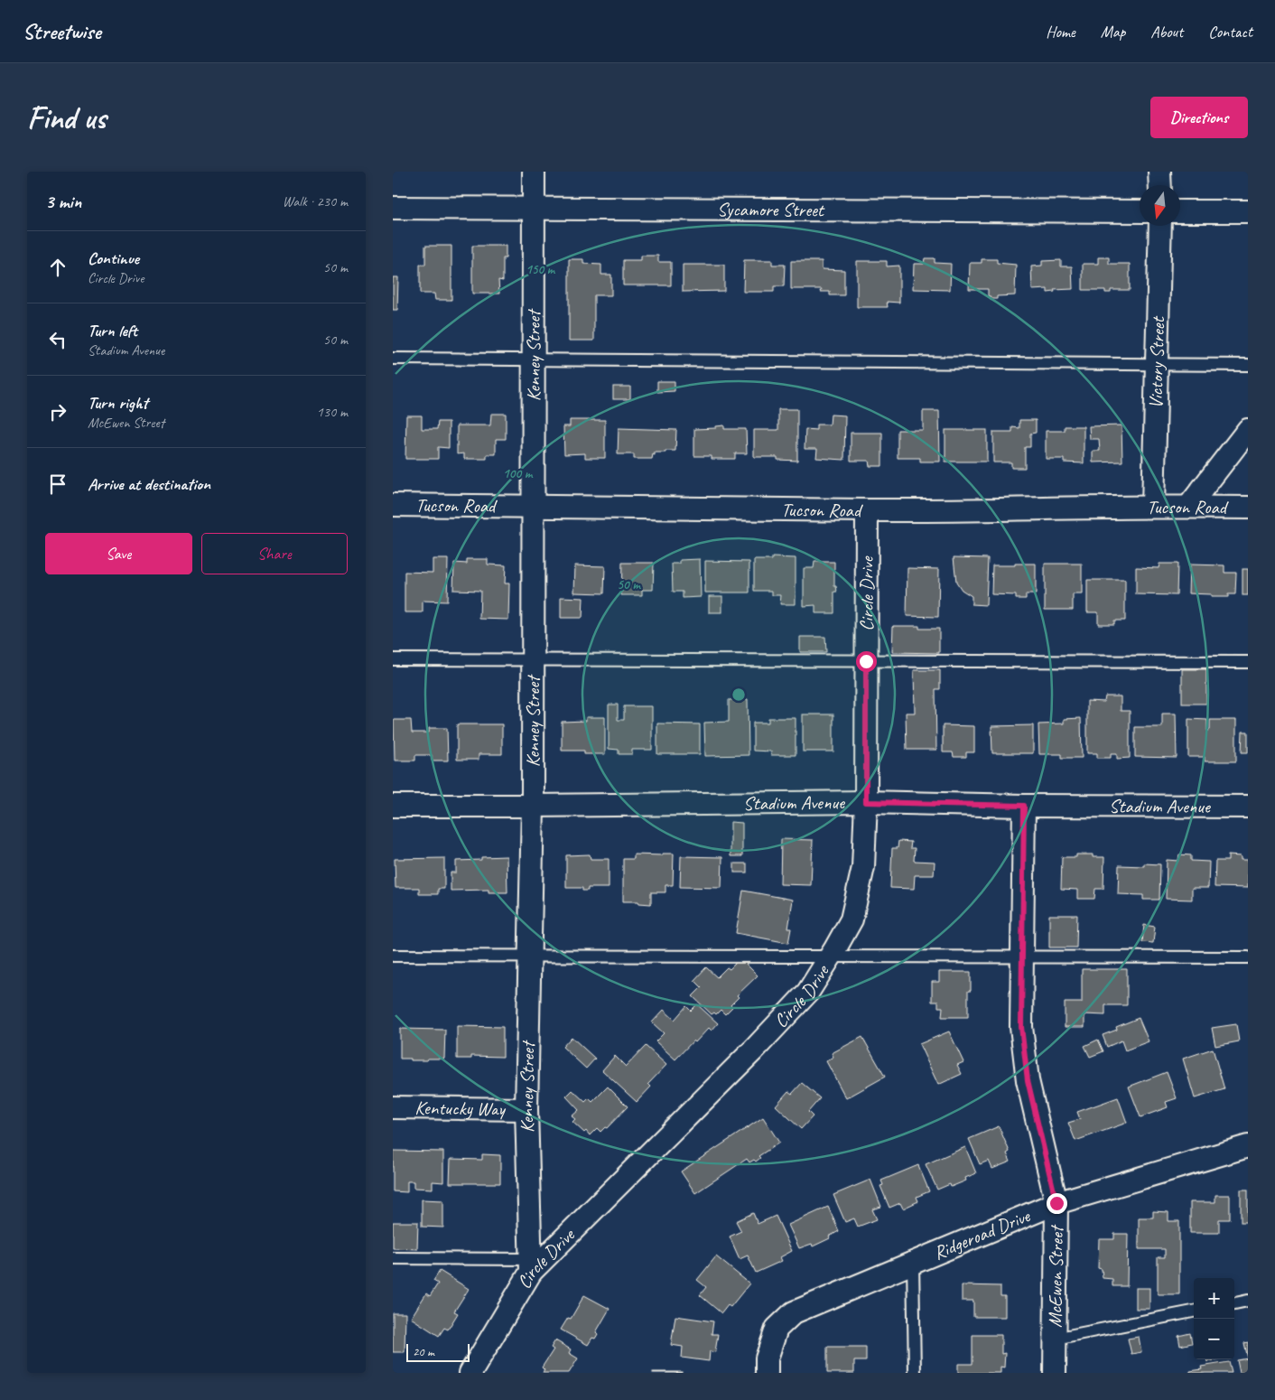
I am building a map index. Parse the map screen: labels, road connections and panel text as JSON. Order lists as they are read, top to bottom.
{
  "streets": {
    "street": [
      "Sycamore Street",
      "Kenney Street",
      "Victory Street",
      "Tucson Road",
      "Circle Drive",
      "Stadium Avenue",
      "Kentucky Way",
      "Ridgeroad Drive",
      "McEwen Street"
    ]
  },
  "crossings": [
    ["Sycamore Street", "Kenney Street"],
    ["Kenney Street", "Tucson Road"],
    ["Kenney Street", "Circle Drive"],
    ["Kenney Street", "Stadium Avenue"],
    ["Kenney Street", "Kentucky Way"],
    ["Victory Street", "Tucson Road"],
    ["Tucson Road", "Circle Drive"],
    ["Circle Drive", "Stadium Avenue"],
    ["Stadium Avenue", "McEwen Street"],
    ["Ridgeroad Drive", "McEwen Street"]
  ],
  "scale_bar": "20 m",
  "north": "bottom",
  "page": {
    "header": "Streetwise",
    "nav": [
      "Home",
      "Map",
      "About",
      "Contact"
    ],
    "buttons": [
      "Directions",
      ["Save", "Share"]
    ],
    "title": "Find us",
    "heading": ["3 min", "Walk · 230 m"],
    "list": [
      ["Continue", "Circle Drive", "50 m"],
      ["Turn left", "Stadium Avenue", "50 m"],
      ["Turn right", "McEwen Street", "130 m"],
      "Arrive at destination"
    ],
    "map_buttons": ["+", "−"],
    "scale": "20 m"
  },
  "rings": ["150 m", "100 m", "50 m"]
}
